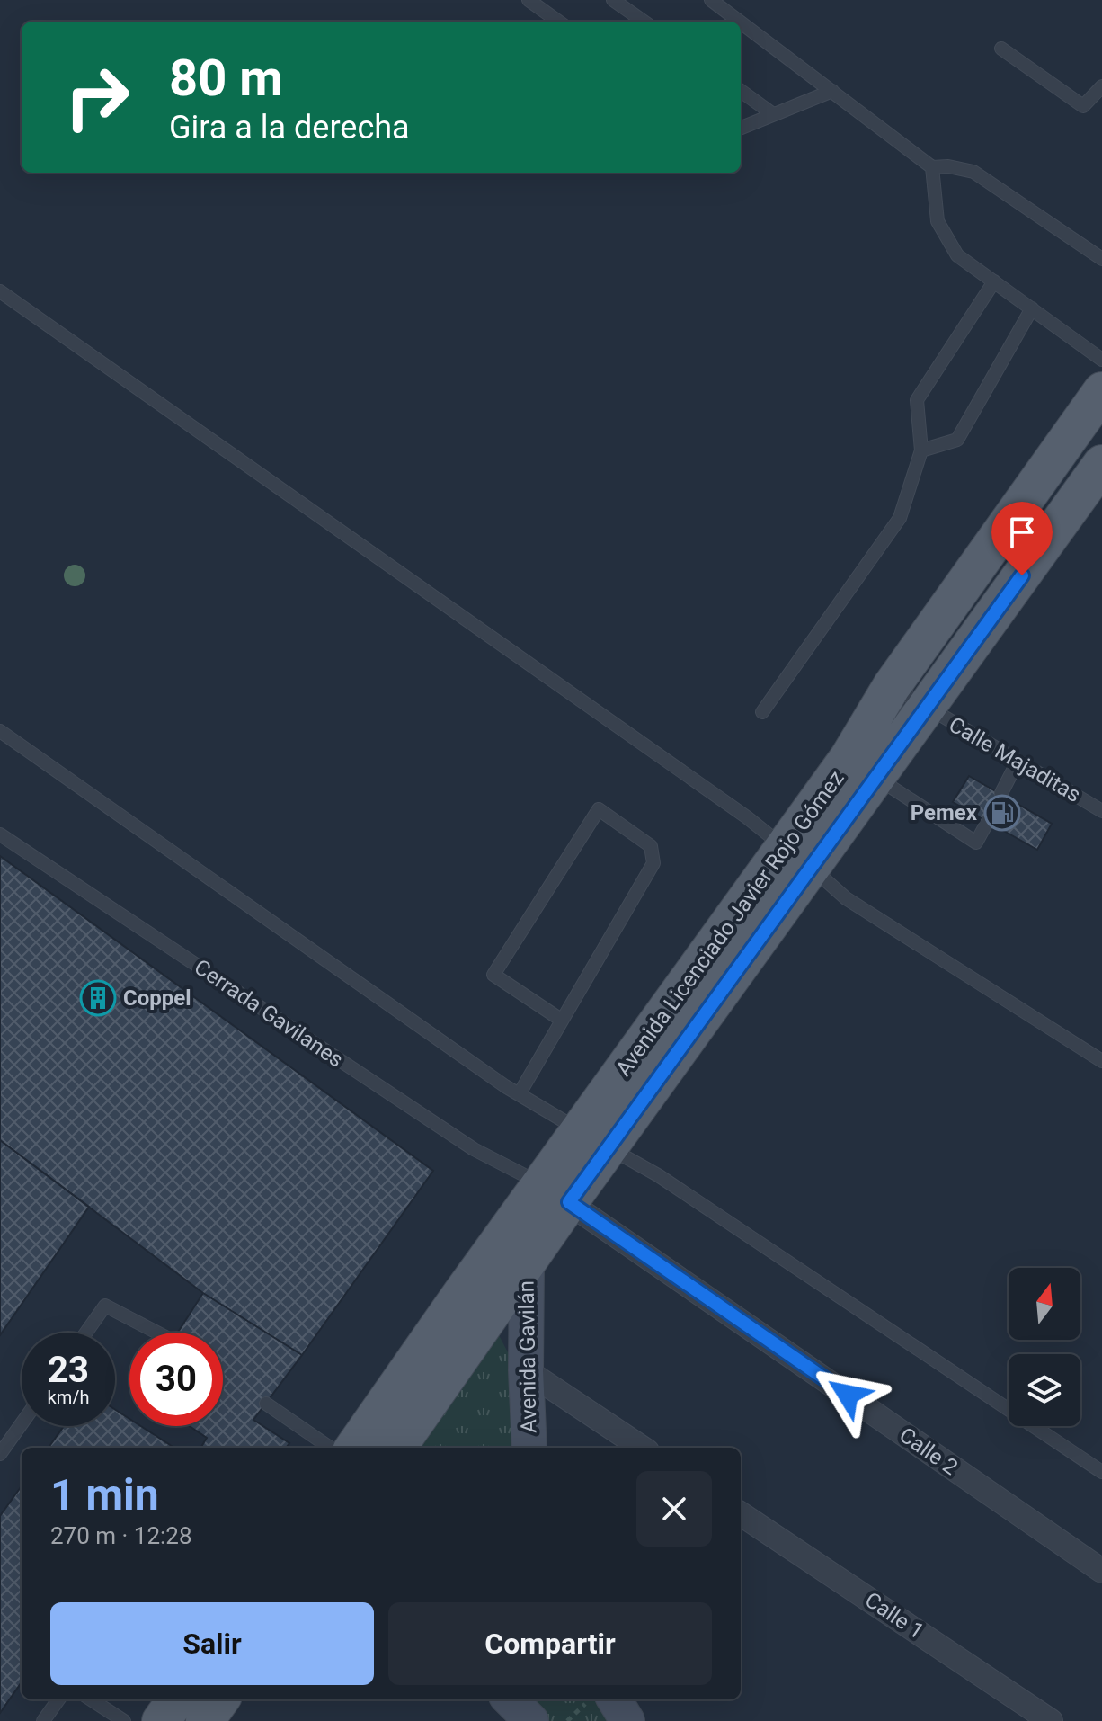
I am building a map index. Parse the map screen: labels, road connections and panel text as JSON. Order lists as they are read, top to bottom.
{
  "streets": {
    "main road": ["Avenida Licenciado Javier Rojo Gómez", "Avenida Gavilán"],
    "street": ["Calle 2", "Calle 1"],
    "lane": ["Calle Majaditas", "Cerrada Gavilanes"]
  },
  "crossings": [
    ["Calle Majaditas", "Avenida Licenciado Javier Rojo Gómez"],
    ["Avenida Licenciado Javier Rojo Gómez", "Cerrada Gavilanes"],
    ["Avenida Licenciado Javier Rojo Gómez", "Avenida Gavilán"],
    ["Avenida Licenciado Javier Rojo Gómez", "Calle 2"],
    ["Cerrada Gavilanes", "Calle 2"]
  ],
  "places": {
    "fuel station": ["Pemex"],
    "building": ["Coppel"]
  },
  "north": "top",
  "page": {
    "turn": ["80 m", "Gira a la derecha"],
    "speed": "23 km/h",
    "limit": "30",
    "heading": ["1 min", "270 m · 12:28"],
    "buttons": ["Salir", "Compartir"]
  }
}
